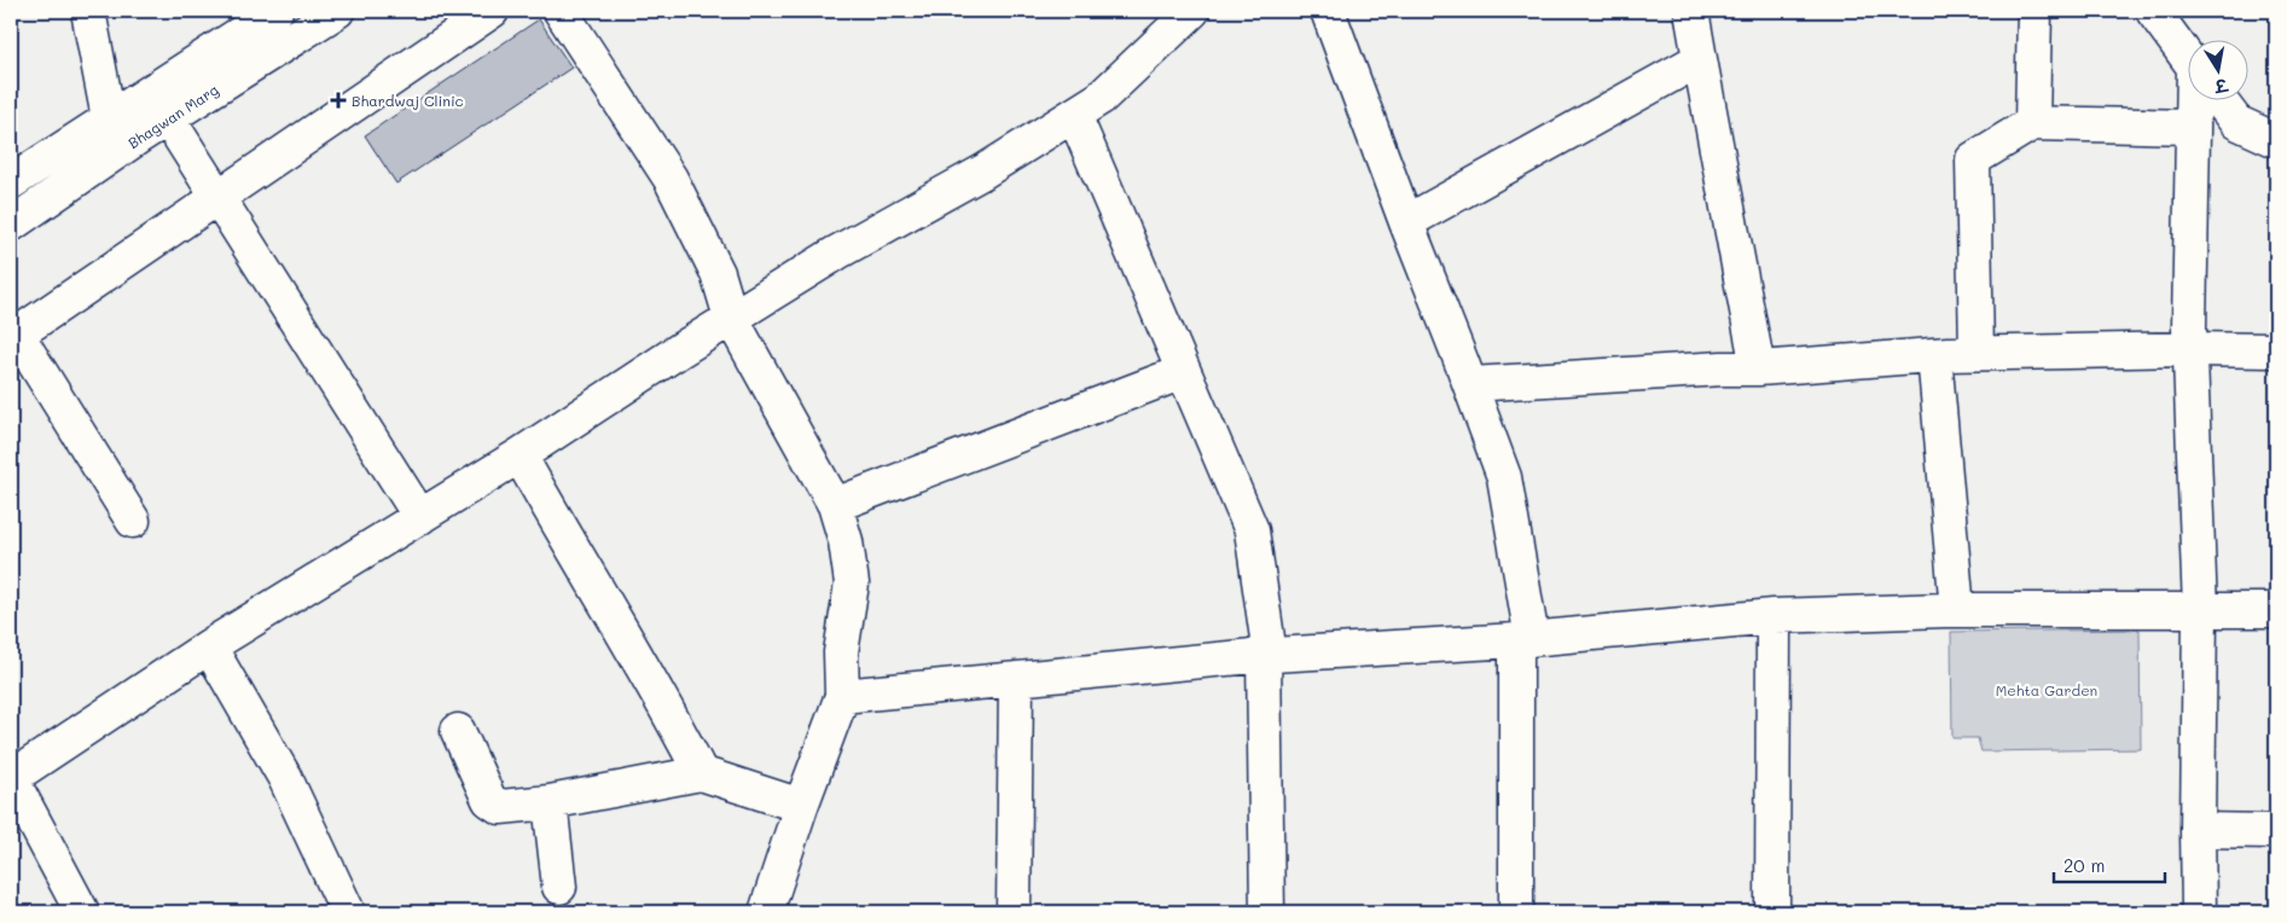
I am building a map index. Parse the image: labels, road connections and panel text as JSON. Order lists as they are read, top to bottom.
{
  "streets": {
    "street": ["Bhagwan Marg"]
  },
  "parks": ["Mehta Garden"],
  "places": {
    "health": ["Bhardwaj Clinic"]
  },
  "scale_bar": "20 m",
  "north": "bottom"
}
